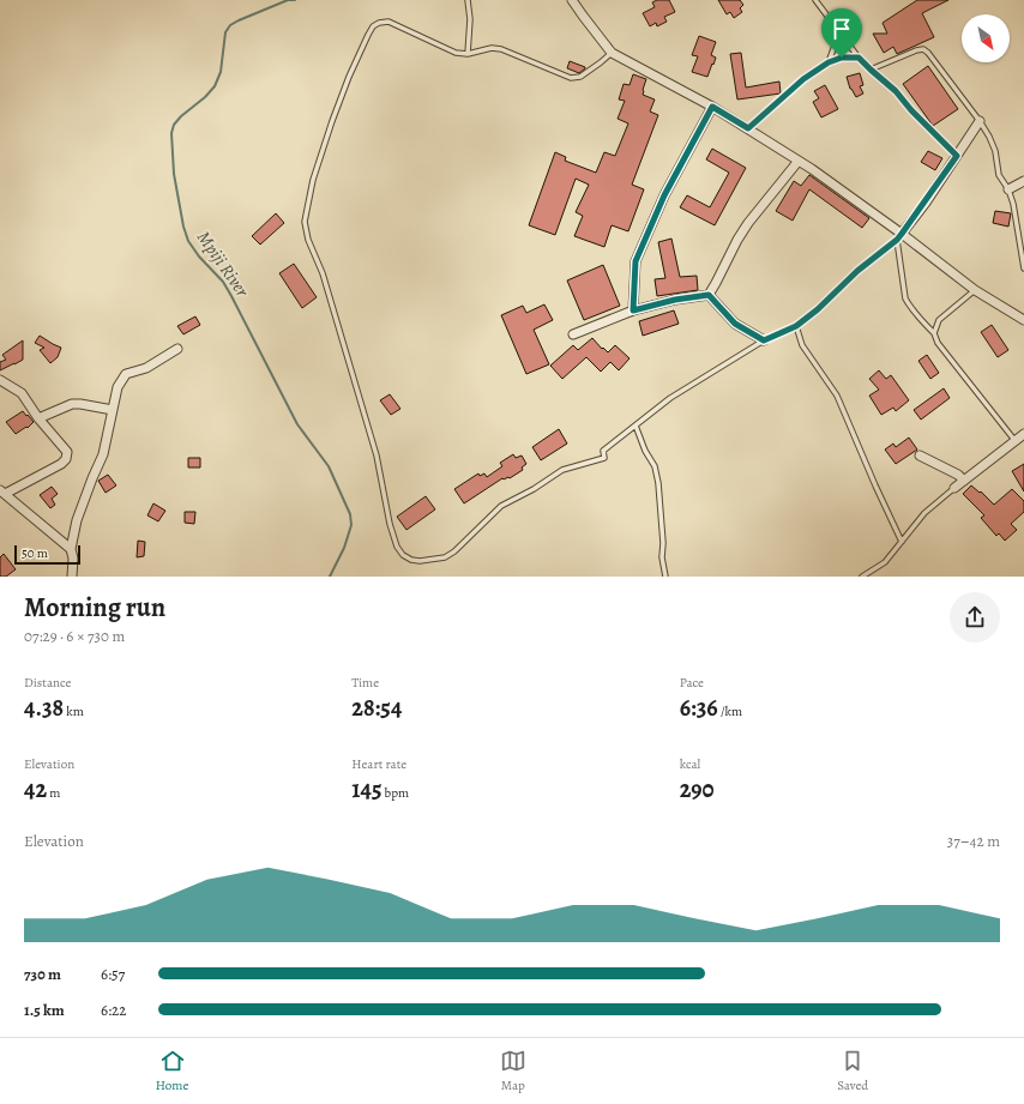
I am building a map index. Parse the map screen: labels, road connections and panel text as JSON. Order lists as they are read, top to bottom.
{
  "water": ["Mpiji River"],
  "scale_bar": "50 m",
  "north": "bottom right",
  "page": {
    "scale": "50 m",
    "heading": ["Morning run", "07:29 · 6 × 730 m"],
    "stats": [
      ["Distance", "4.38 km"],
      ["Time", "28:54"],
      ["Pace", "6:36 /km"],
      ["Elevation", "42 m"],
      ["Heart rate", "145 bpm"],
      ["kcal", "290"]
    ],
    "chart": ["Elevation", "37–42 m"],
    "list": [
      {
        "name": "730 m",
        "note": "6:57"
      },
      {
        "name": "1.5 km",
        "note": "6:22"
      }
    ],
    "tabs": ["Home", "Map", "Saved"]
  }
}
